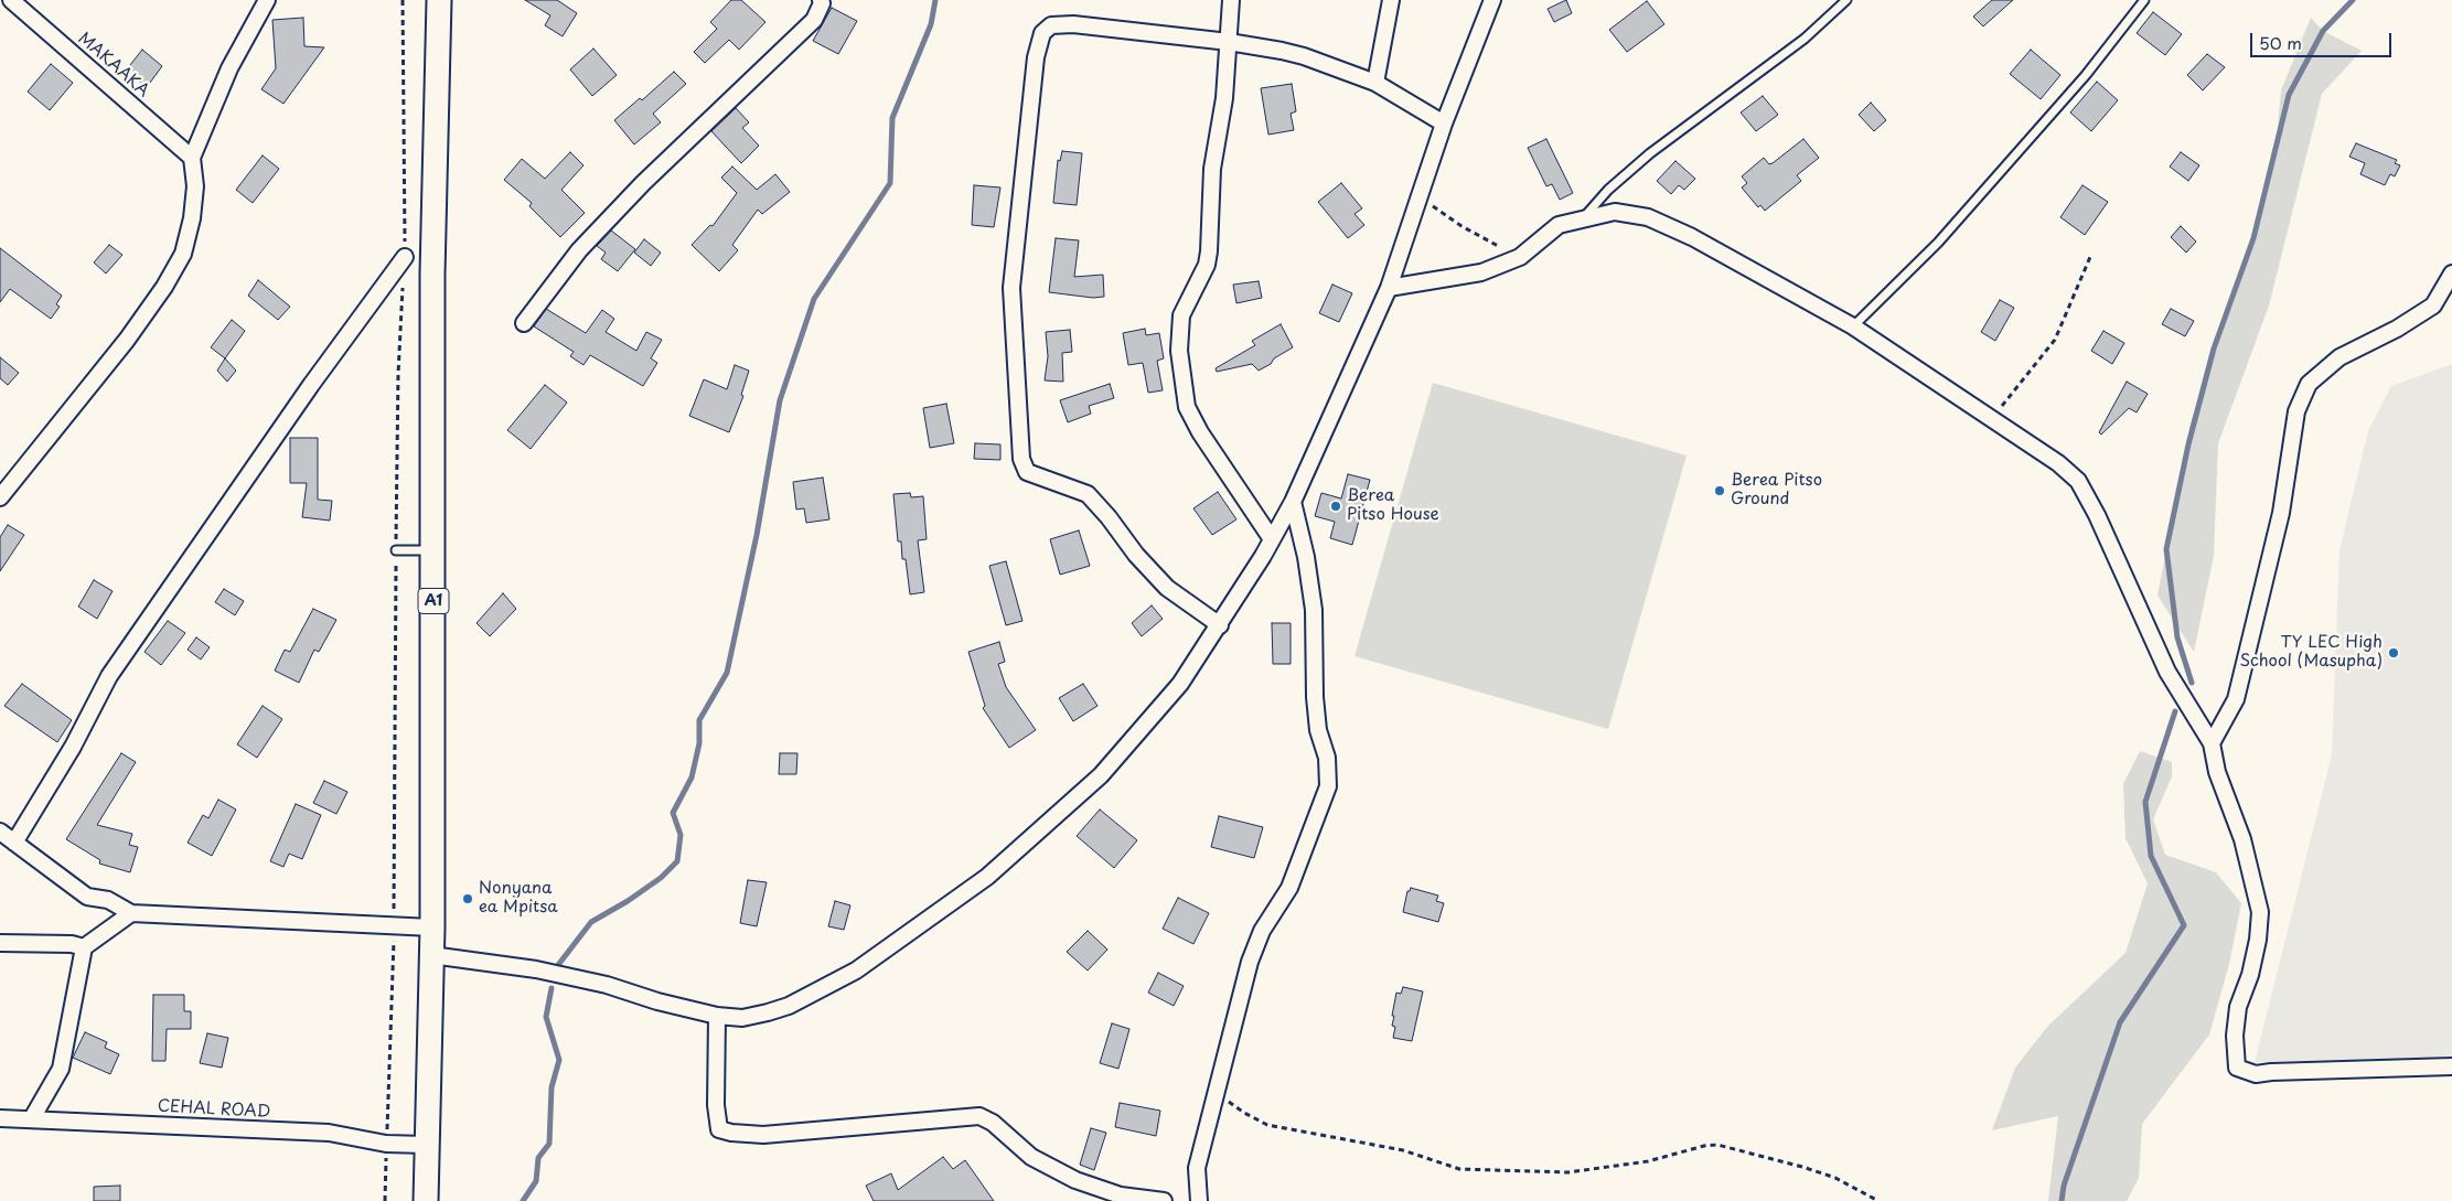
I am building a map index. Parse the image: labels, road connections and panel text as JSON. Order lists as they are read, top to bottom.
{
  "streets": {
    "main road": ["A1"],
    "street": ["MAKAAKA", "CEHAL ROAD"]
  },
  "crossings": [
    ["A1", "CEHAL ROAD"]
  ],
  "places": [
    "Berea Pitso Ground",
    "Berea Pitso House",
    "TY LEC High School (Masupha)",
    "Nonyana ea Mpitsa"
  ],
  "scale_bar": "50 m"
}
